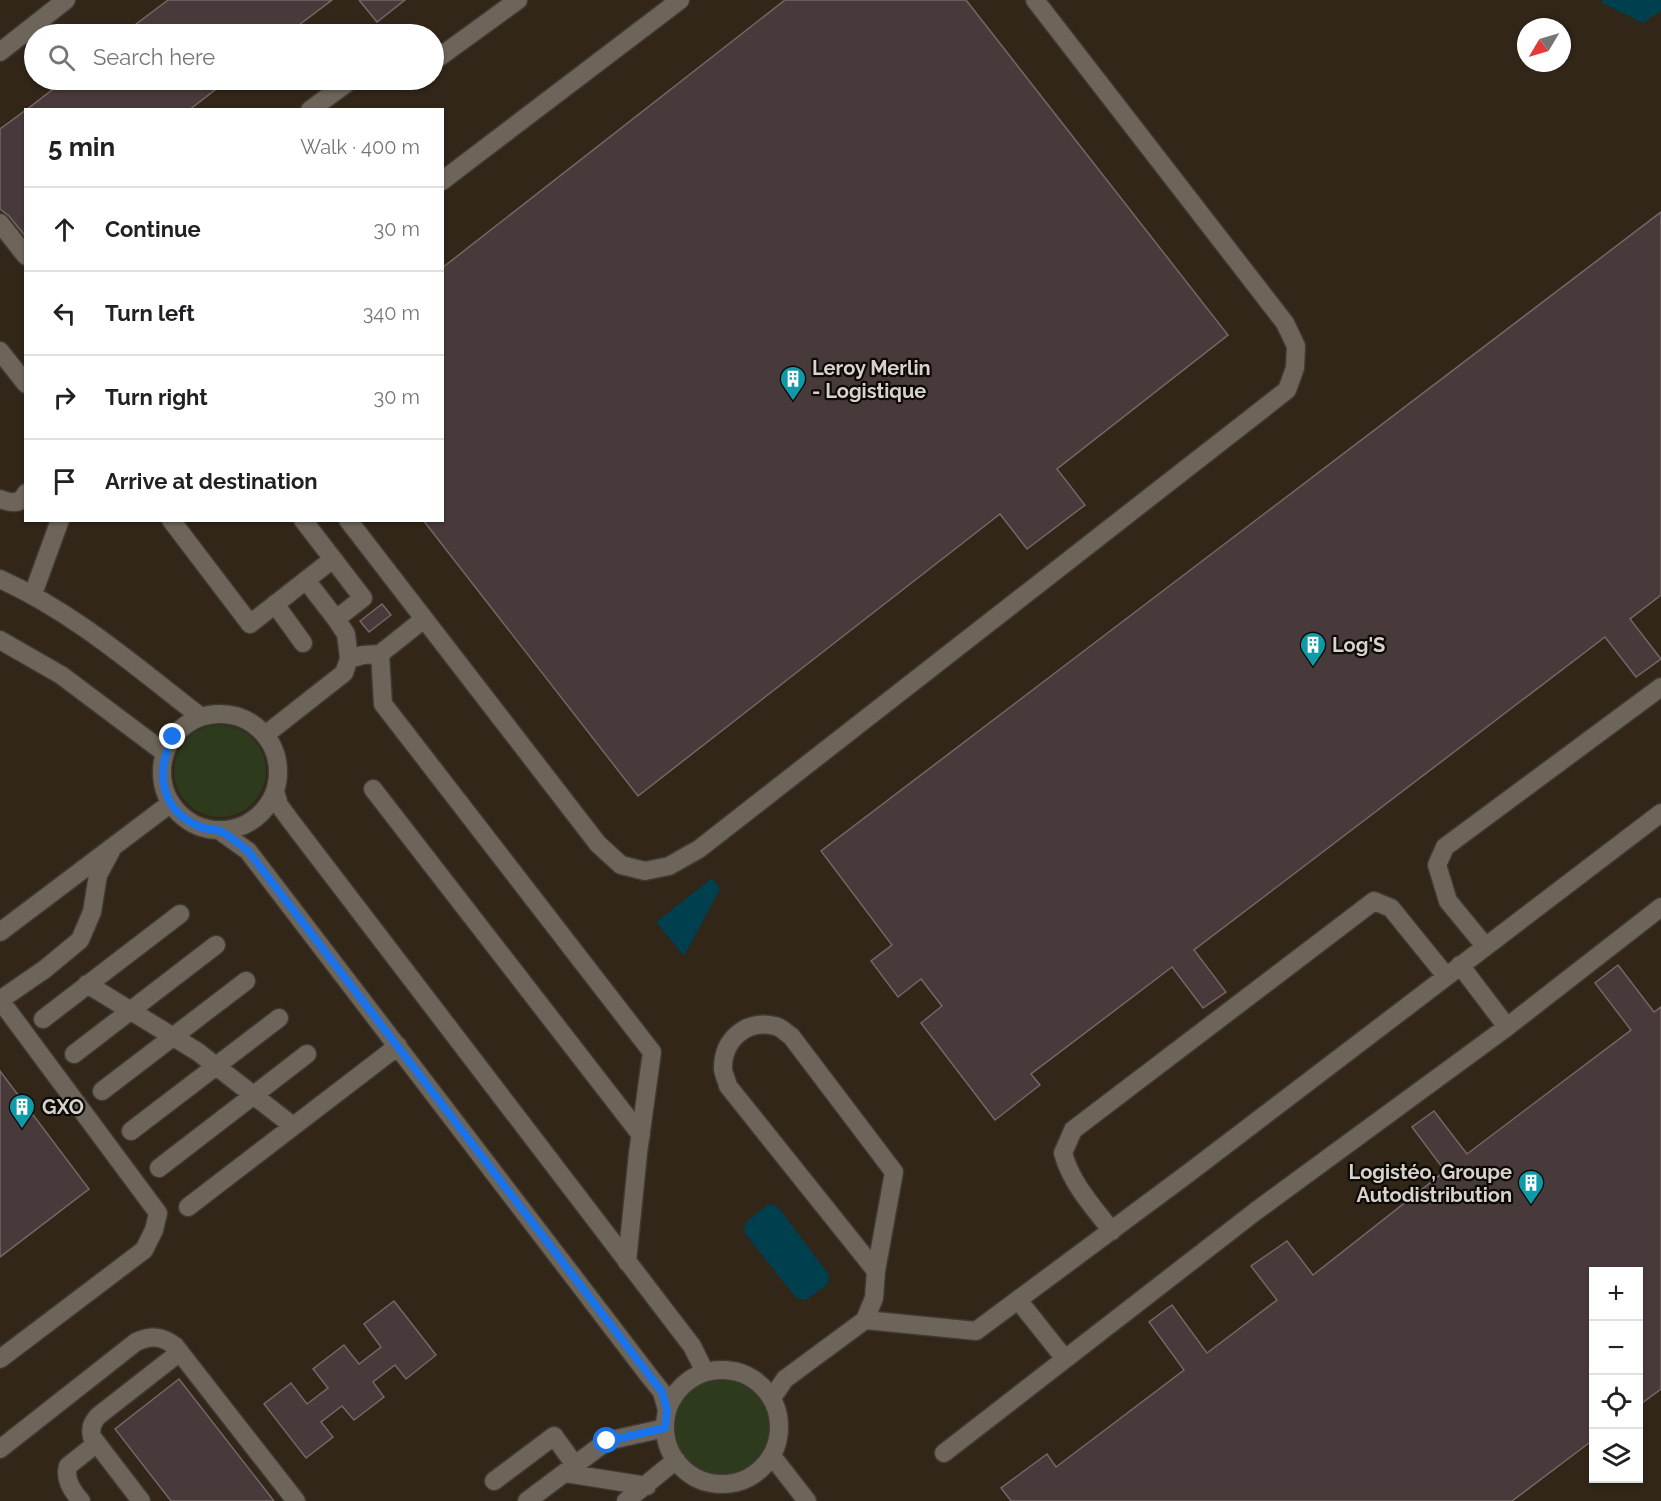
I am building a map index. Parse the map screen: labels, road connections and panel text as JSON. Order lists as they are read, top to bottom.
{
  "places": {
    "building": [
      "Leroy Merlin - Logistique",
      "Log'S",
      "GXO",
      "Logistéo, Groupe Autodistribution"
    ]
  },
  "north": "bottom left",
  "page": {
    "search": "Search here",
    "heading": ["5 min", "Walk · 400 m"],
    "list": [
      ["Continue", "30 m"],
      ["Turn left", "340 m"],
      ["Turn right", "30 m"],
      "Arrive at destination"
    ],
    "map_buttons": ["+", "−"]
  }
}
